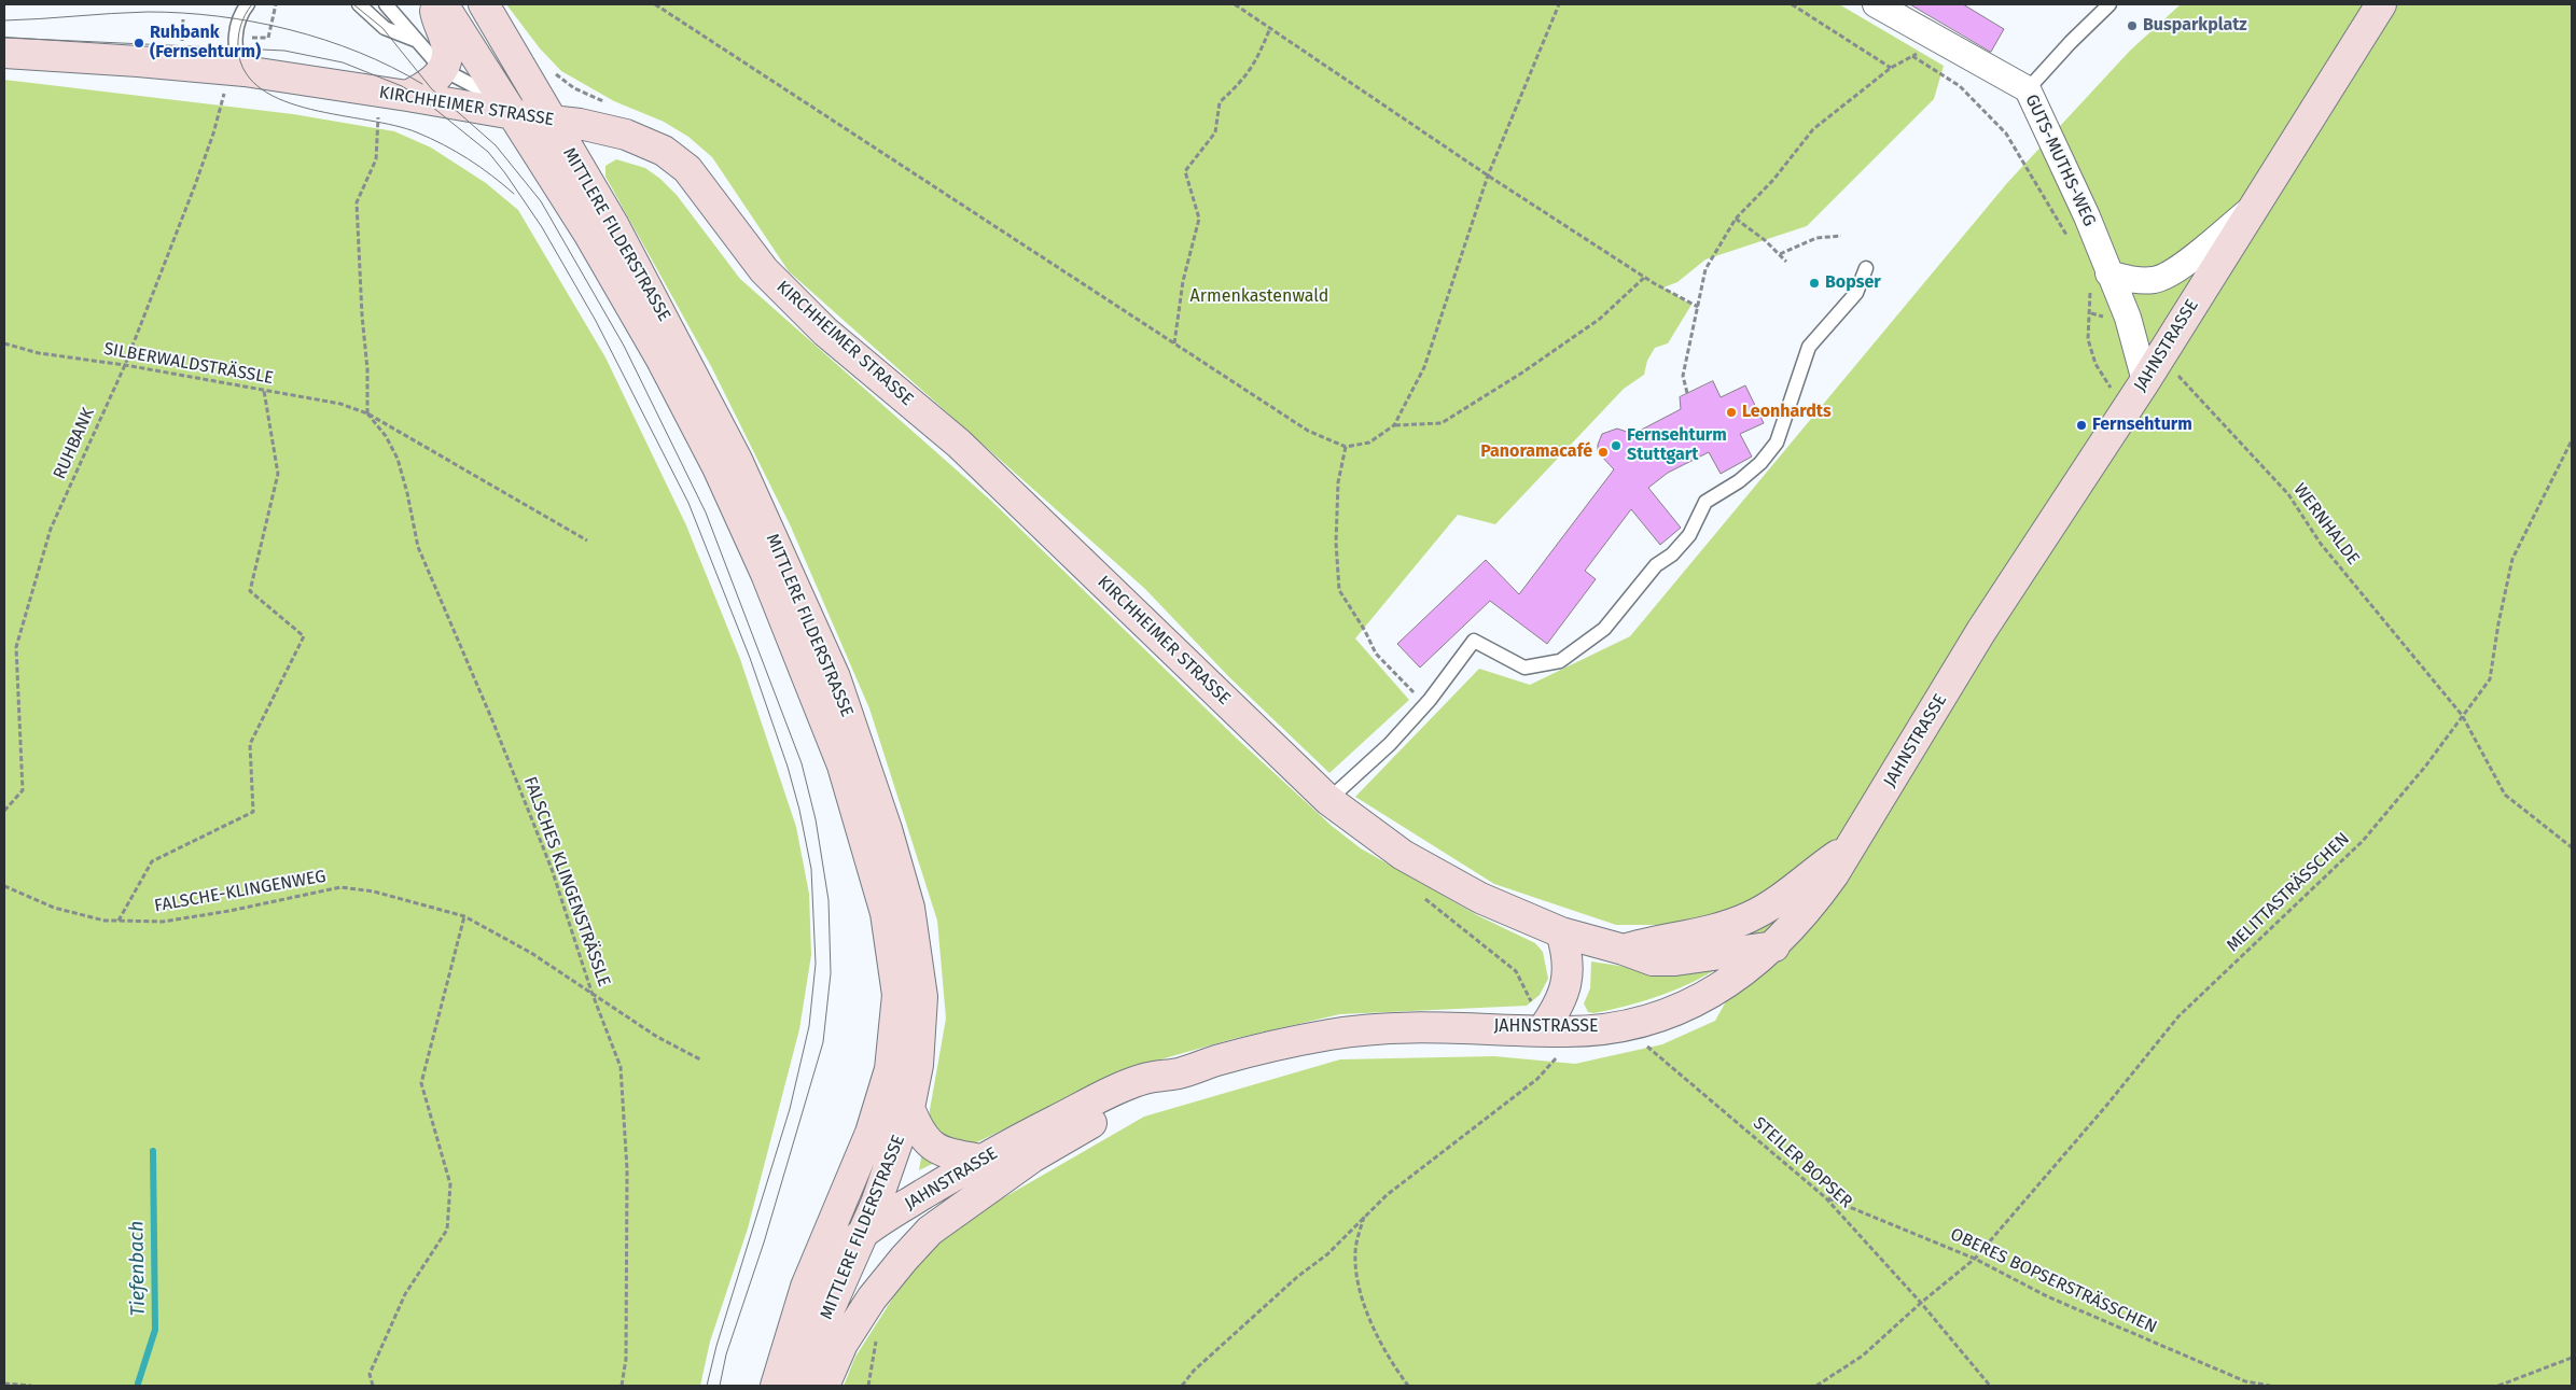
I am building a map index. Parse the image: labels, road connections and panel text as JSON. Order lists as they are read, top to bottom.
{
  "streets": {
    "main road": ["KIRCHHEIMER STRASSE", "MITTLERE FILDERSTRASSE", "JAHNSTRASSE"],
    "street": ["GUTS-MUTHS-WEG"],
    "path": [
      "SILBERWALDSTRÄSSLE",
      "RUHBANK",
      "WERNHALDE",
      "FALSCHES KLINGENSTRÄSSLE",
      "FALSCHE-KLINGENWEG",
      "MELITTASTRÄSSCHEN",
      "STEILER BOPSER",
      "OBERES BOPSERSTRÄSSCHEN"
    ]
  },
  "crossings": [
    ["KIRCHHEIMER STRASSE", "MITTLERE FILDERSTRASSE"],
    ["KIRCHHEIMER STRASSE", "JAHNSTRASSE"],
    ["KIRCHHEIMER STRASSE", "RUHBANK"],
    ["GUTS-MUTHS-WEG", "JAHNSTRASSE"],
    ["MITTLERE FILDERSTRASSE", "JAHNSTRASSE"],
    ["JAHNSTRASSE", "WERNHALDE"],
    ["JAHNSTRASSE", "STEILER BOPSER"],
    ["SILBERWALDSTRÄSSLE", "RUHBANK"],
    ["SILBERWALDSTRÄSSLE", "FALSCHES KLINGENSTRÄSSLE"],
    ["WERNHALDE", "MELITTASTRÄSSCHEN"],
    ["FALSCHES KLINGENSTRÄSSLE", "FALSCHE-KLINGENWEG"],
    ["MELITTASTRÄSSCHEN", "STEILER BOPSER"],
    ["MELITTASTRÄSSCHEN", "OBERES BOPSERSTRÄSSCHEN"],
    ["STEILER BOPSER", "OBERES BOPSERSTRÄSSCHEN"]
  ],
  "water": ["Tiefenbach"],
  "parks": ["Armenkastenwald"],
  "places": [
    "Busparkplatz",
    "Ruhbank (Fernsehturm)",
    "Bopser",
    "Leonhardts",
    "Fernsehturm",
    "Fernsehturm Stuttgart",
    "Panoramacafé"
  ]
}
